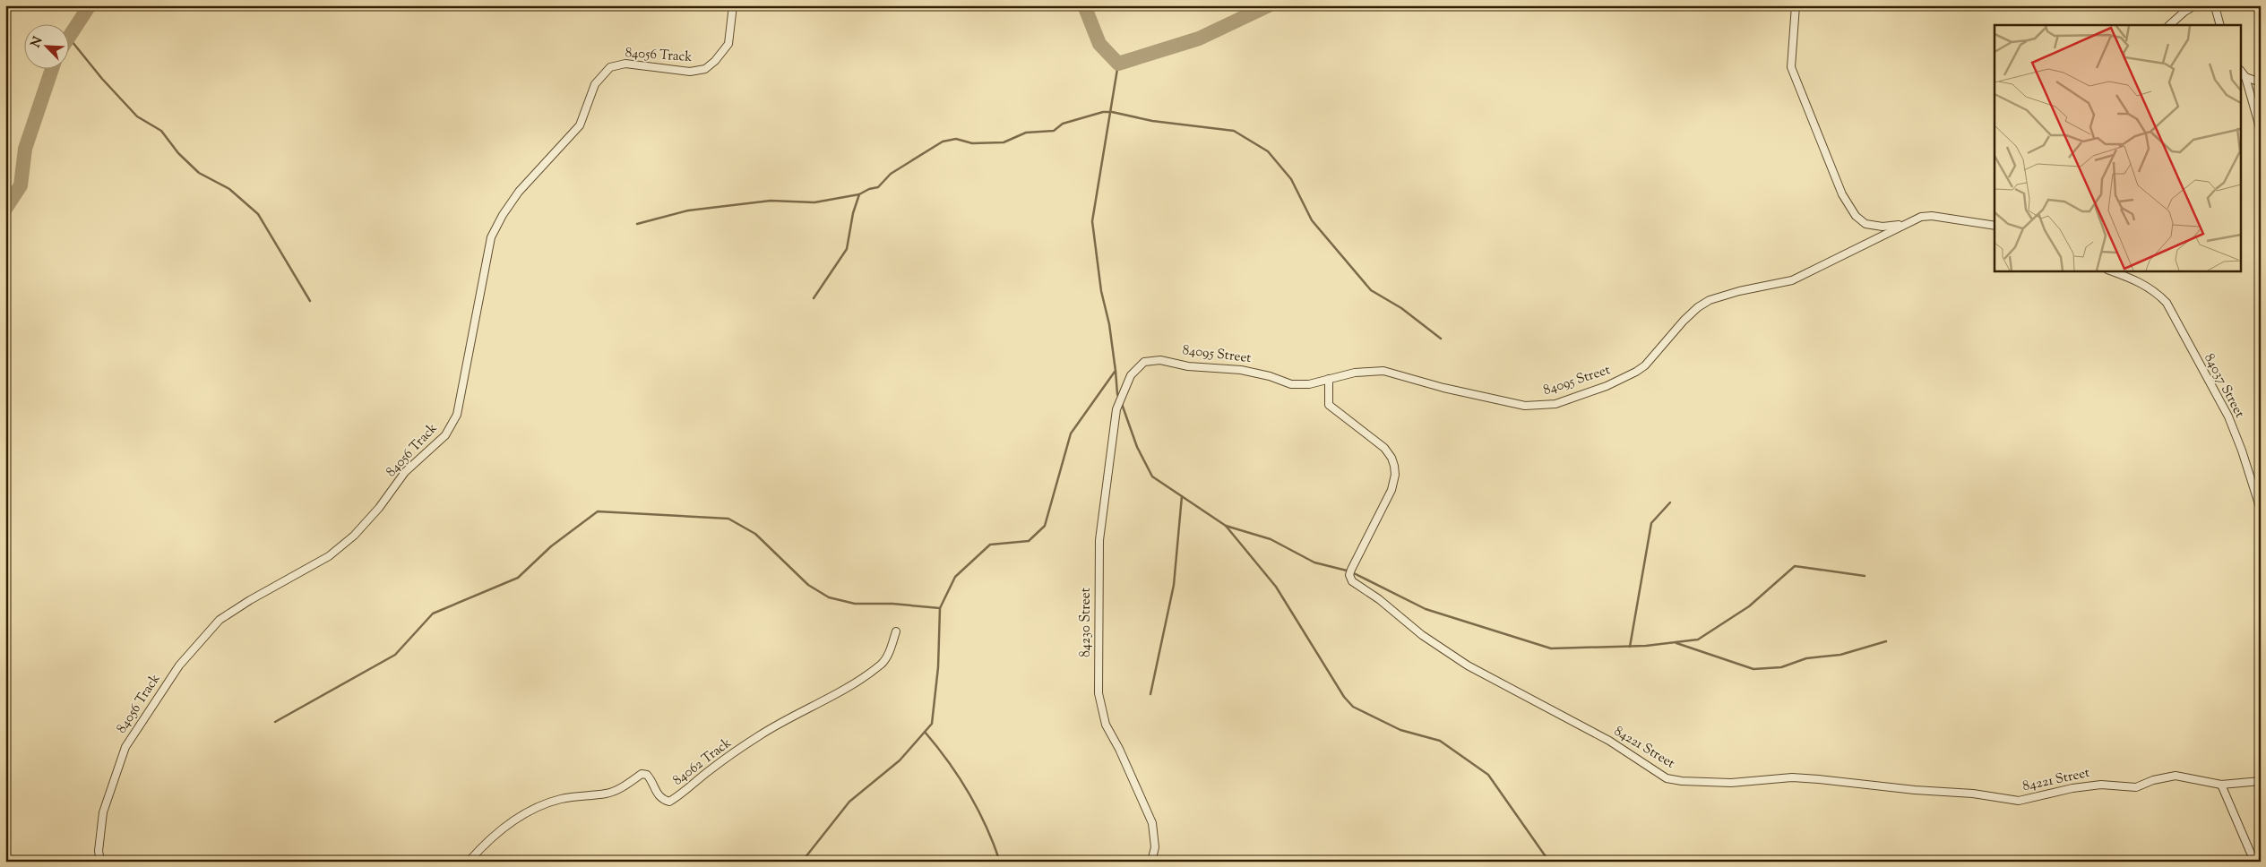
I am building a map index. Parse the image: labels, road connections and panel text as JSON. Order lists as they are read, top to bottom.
{
  "streets": {
    "street": [
      "84056 Track",
      "84095 Street",
      "84037 Street",
      "84230 Street",
      "84221 Street",
      "84062 Track"
    ]
  },
  "crossings": [
    ["84095 Street", "84230 Street"],
    ["84095 Street", "84221 Street"]
  ],
  "north": "top left"
}
